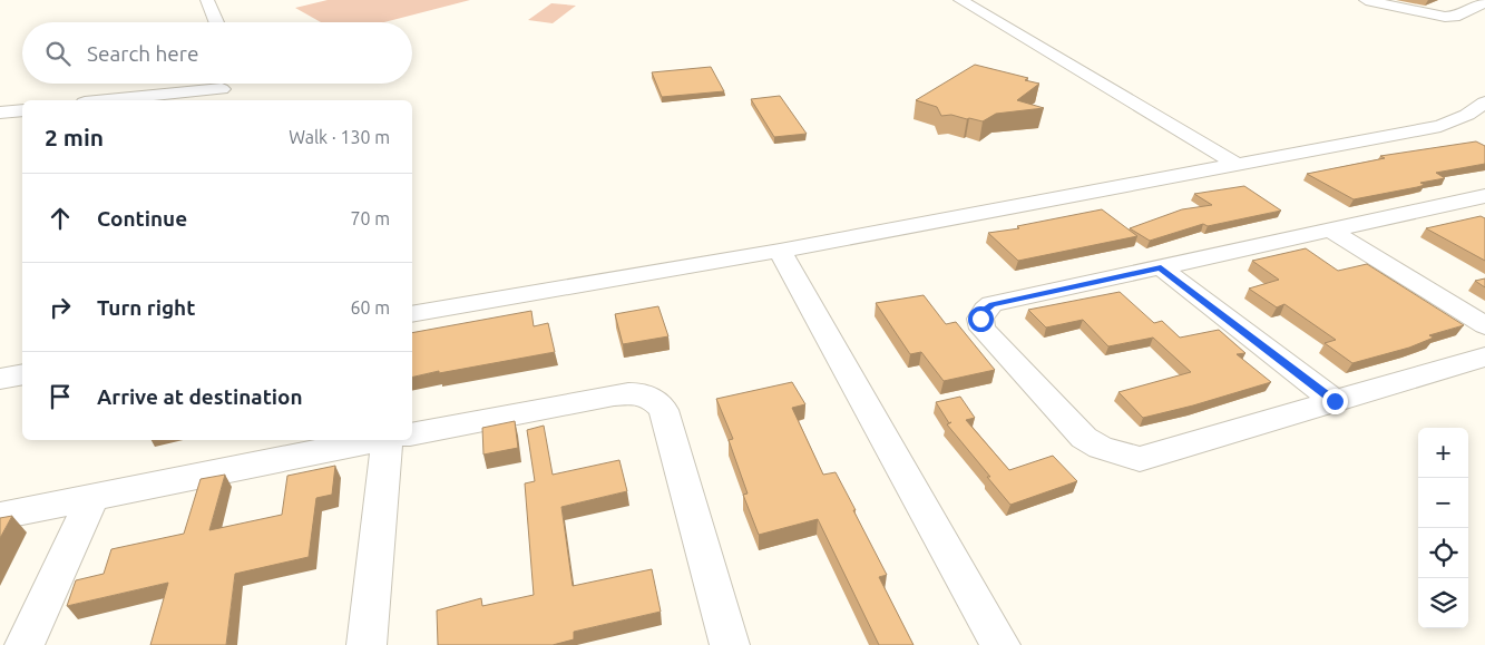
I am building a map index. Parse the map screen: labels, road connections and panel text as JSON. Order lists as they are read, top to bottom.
{
  "page": {
    "search": "Search here",
    "heading": ["2 min", "Walk · 130 m"],
    "list": [
      ["Continue", "70 m"],
      ["Turn right", "60 m"],
      "Arrive at destination"
    ],
    "map_buttons": ["+", "−"]
  }
}
